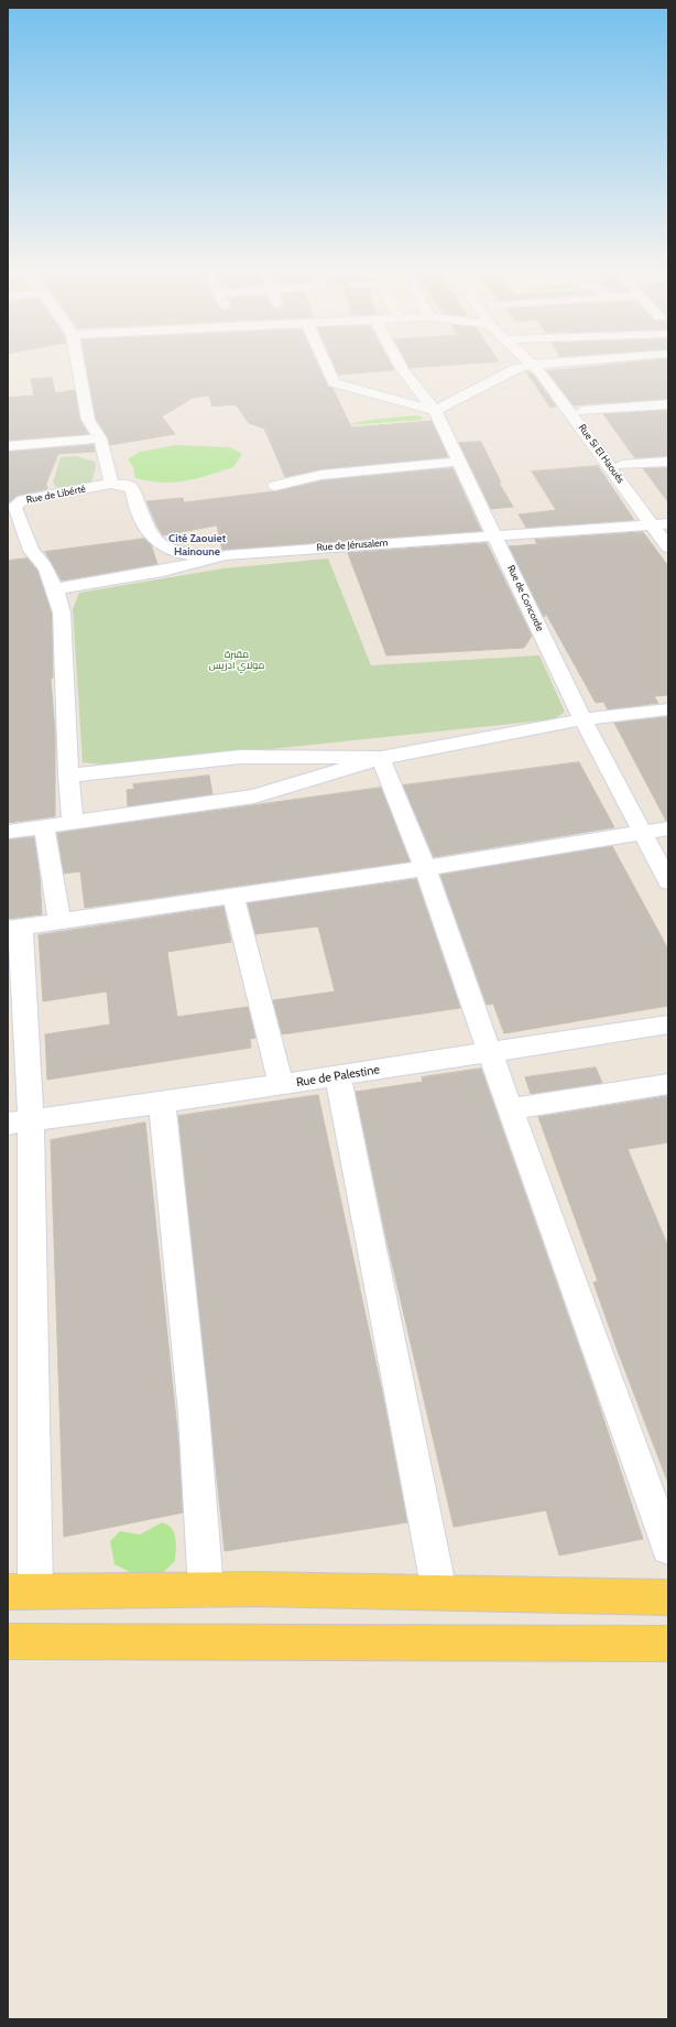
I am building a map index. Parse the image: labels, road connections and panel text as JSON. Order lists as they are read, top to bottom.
{
  "streets": {
    "street": [
      "Rue Si El Haouès",
      "Rue de Libérté",
      "Rue de Jérusalem",
      "Rue de Concorde",
      "Rue de Palestine"
    ]
  },
  "crossings": [
    ["Rue Si El Haouès", "Rue de Jérusalem"],
    ["Rue de Libérté", "Rue de Jérusalem"],
    ["Rue de Jérusalem", "Rue de Concorde"]
  ],
  "districts": ["Cité Zaouiet Hainoune"],
  "parks": ["مقبرة مولاي ادريس"]
}
